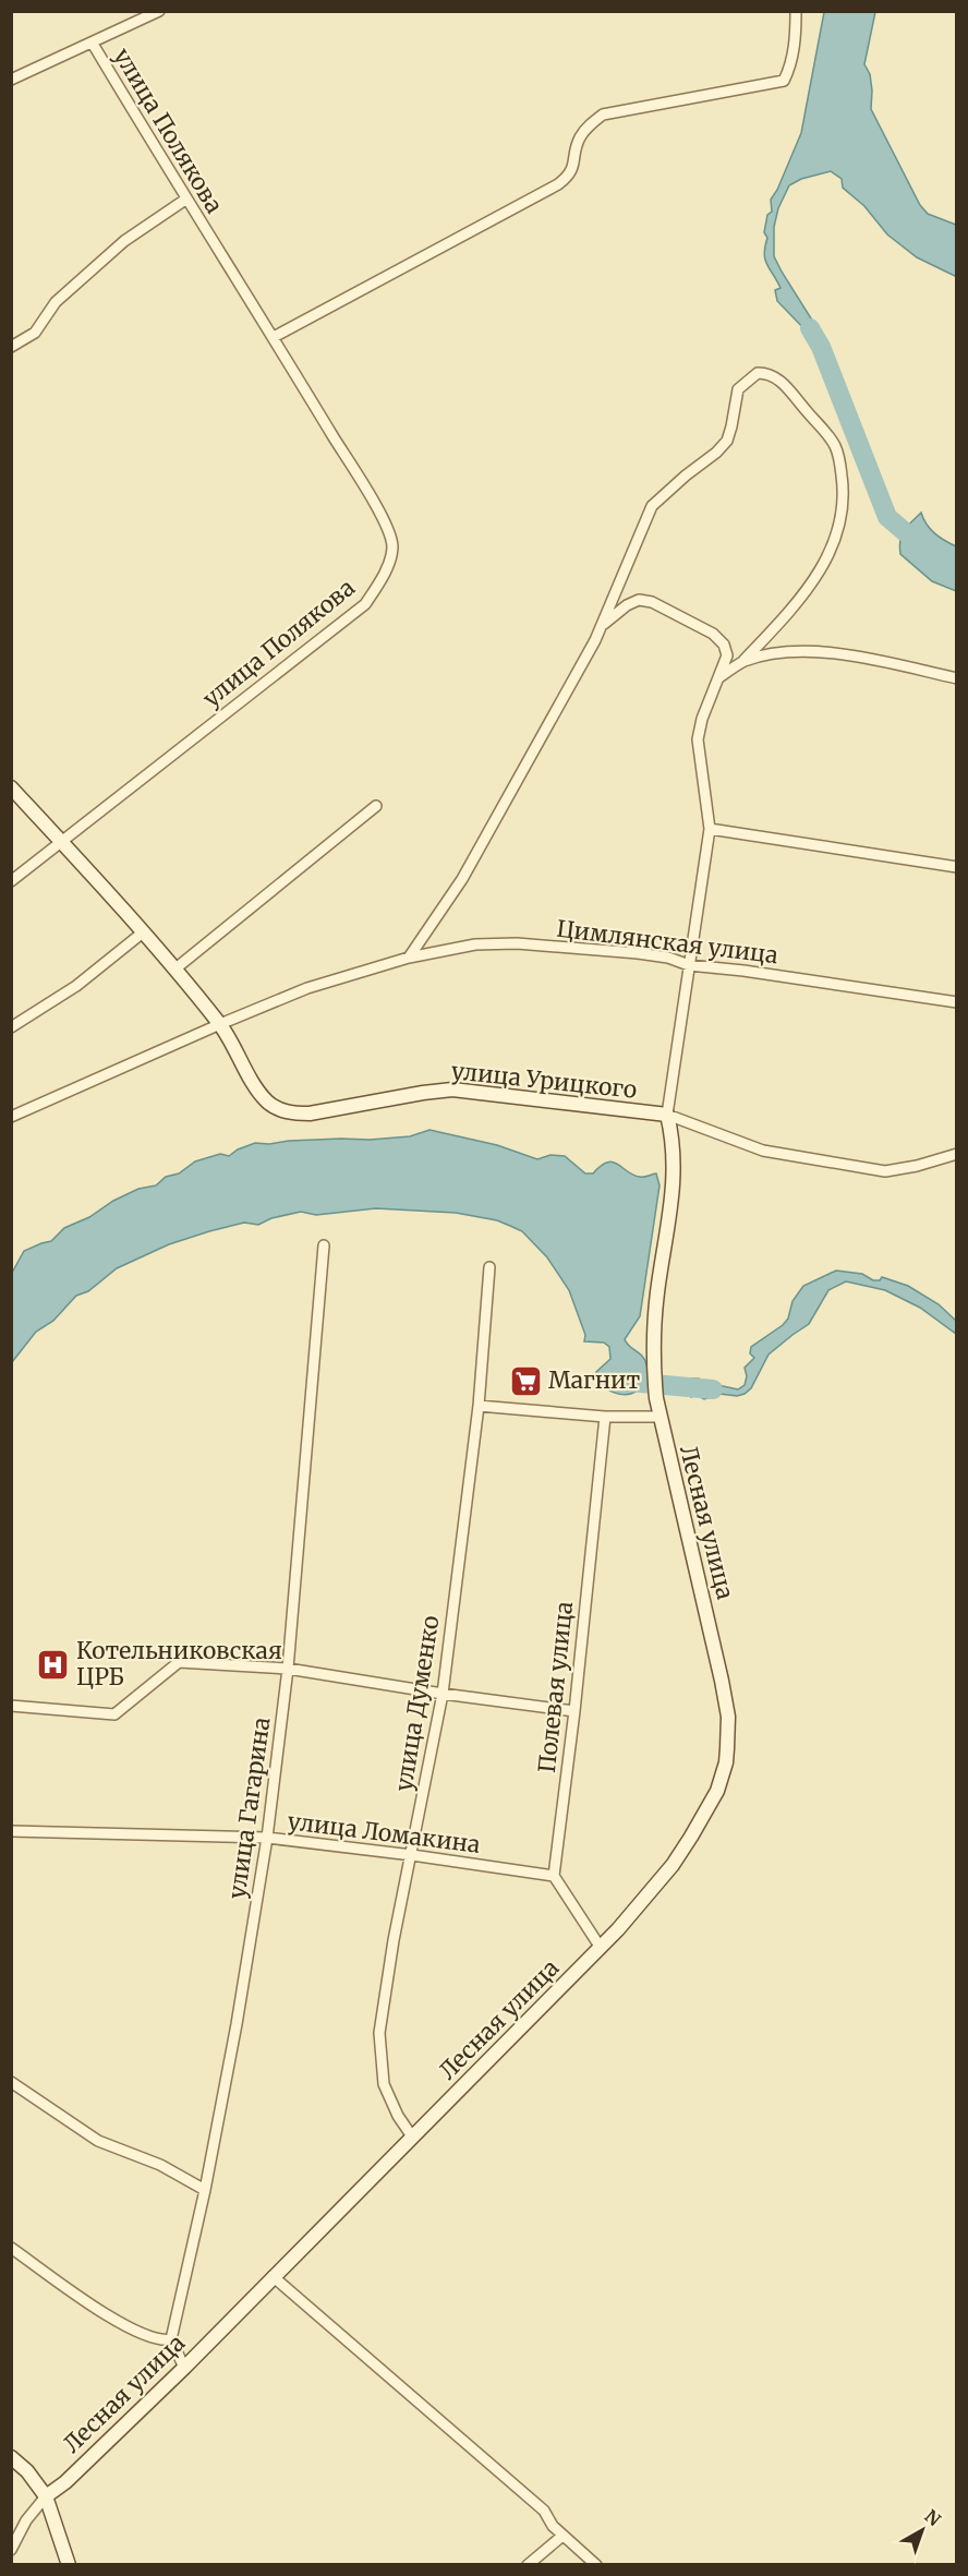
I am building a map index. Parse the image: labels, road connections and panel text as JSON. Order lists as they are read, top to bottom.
{
  "streets": {
    "street": [
      "улица Полякова",
      "Цимлянская улица",
      "улица Урицкого",
      "Лесная улица",
      "Полевая улица",
      "улица Думенко",
      "улица Гагарина",
      "улица Ломакина"
    ]
  },
  "crossings": [
    ["улица Полякова", "улица Урицкого"],
    ["Цимлянская улица", "улица Урицкого"],
    ["улица Урицкого", "Лесная улица"],
    ["Лесная улица", "улица Думенко"],
    ["Полевая улица", "улица Ломакина"],
    ["улица Думенко", "улица Ломакина"],
    ["улица Гагарина", "улица Ломакина"]
  ],
  "places": {
    "supermarket": ["Магнит"],
    "hospital": ["Котельниковская ЦРБ"]
  },
  "north": "top right"
}
